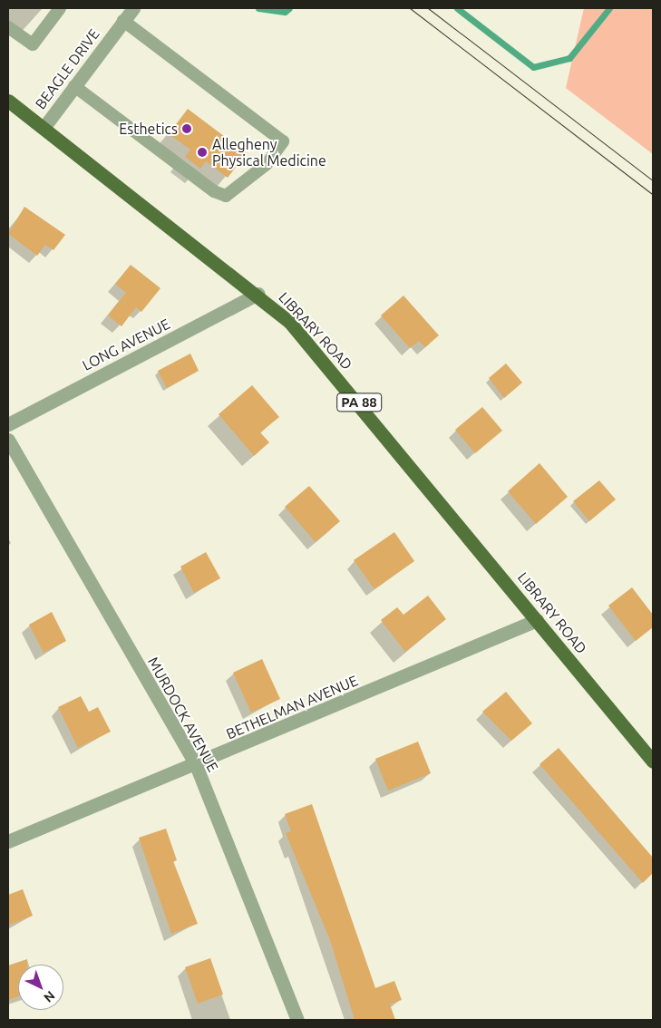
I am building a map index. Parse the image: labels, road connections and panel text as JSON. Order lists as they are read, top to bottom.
{
  "streets": {
    "main road": ["LIBRARY ROAD", "PA 88"],
    "street": [
      "BEAGLE DRIVE",
      "LONG AVENUE",
      "BETHELMAN AVENUE",
      "MURDOCK AVENUE"
    ]
  },
  "crossings": [
    ["BEAGLE DRIVE", "LIBRARY ROAD"],
    ["LIBRARY ROAD", "LONG AVENUE"],
    ["LIBRARY ROAD", "BETHELMAN AVENUE"],
    ["BETHELMAN AVENUE", "MURDOCK AVENUE"]
  ],
  "places": ["Esthetics", "Allegheny Physical Medicine"],
  "north": "bottom right"
}
